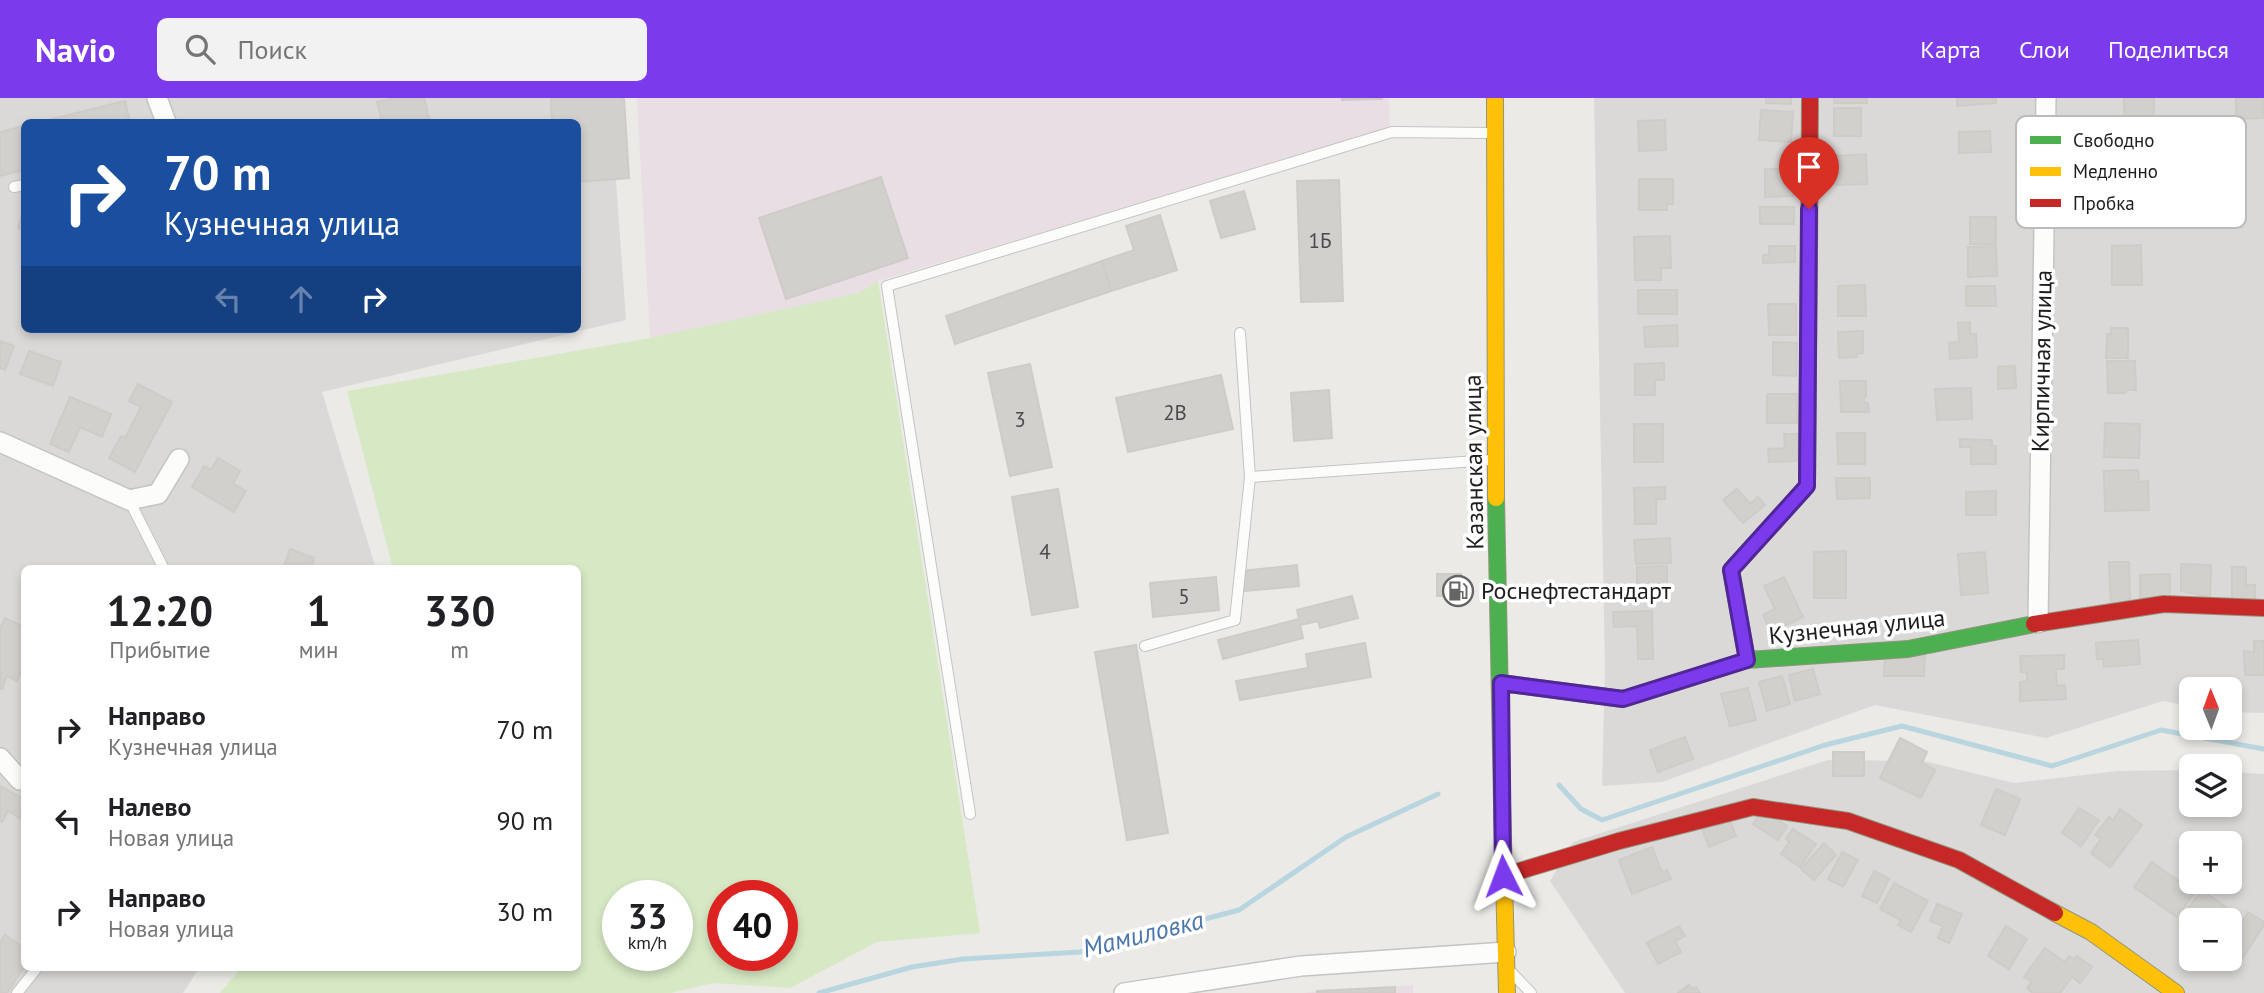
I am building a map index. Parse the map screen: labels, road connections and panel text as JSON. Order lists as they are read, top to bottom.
{
  "streets": {
    "street": ["Кирпичная улица", "Казанская улица", "Кузнечная улица"]
  },
  "crossings": [
    ["Кирпичная улица", "Кузнечная улица"],
    ["Казанская улица", "Кузнечная улица"]
  ],
  "water": ["Мамиловка"],
  "places": {
    "fuel station": ["Роснефтестандарт"]
  },
  "house_numbers": [
    "1Б",
    "2В",
    "3",
    "4",
    "5"
  ],
  "legend": ["Свободно", "Медленно", "Пробка"],
  "north": "top",
  "page": {
    "header": "Navio",
    "search": "Поиск",
    "nav": ["Карта", "Слои", "Поделиться"],
    "turn": ["70 m", "Кузнечная улица"],
    "eta": [
      "12:20",
      "Прибытие",
      "1",
      "мин",
      "330",
      "m"
    ],
    "map_buttons": ["+", "−"],
    "list": [
      {
        "name": "Направо",
        "note": "Кузнечная улица",
        "value": "70 m"
      },
      {
        "name": "Налево",
        "note": "Новая улица",
        "value": "90 m"
      },
      {
        "name": "Направо",
        "note": "Новая улица",
        "value": "30 m"
      }
    ],
    "speed": "33 km/h",
    "limit": "40"
  }
}
